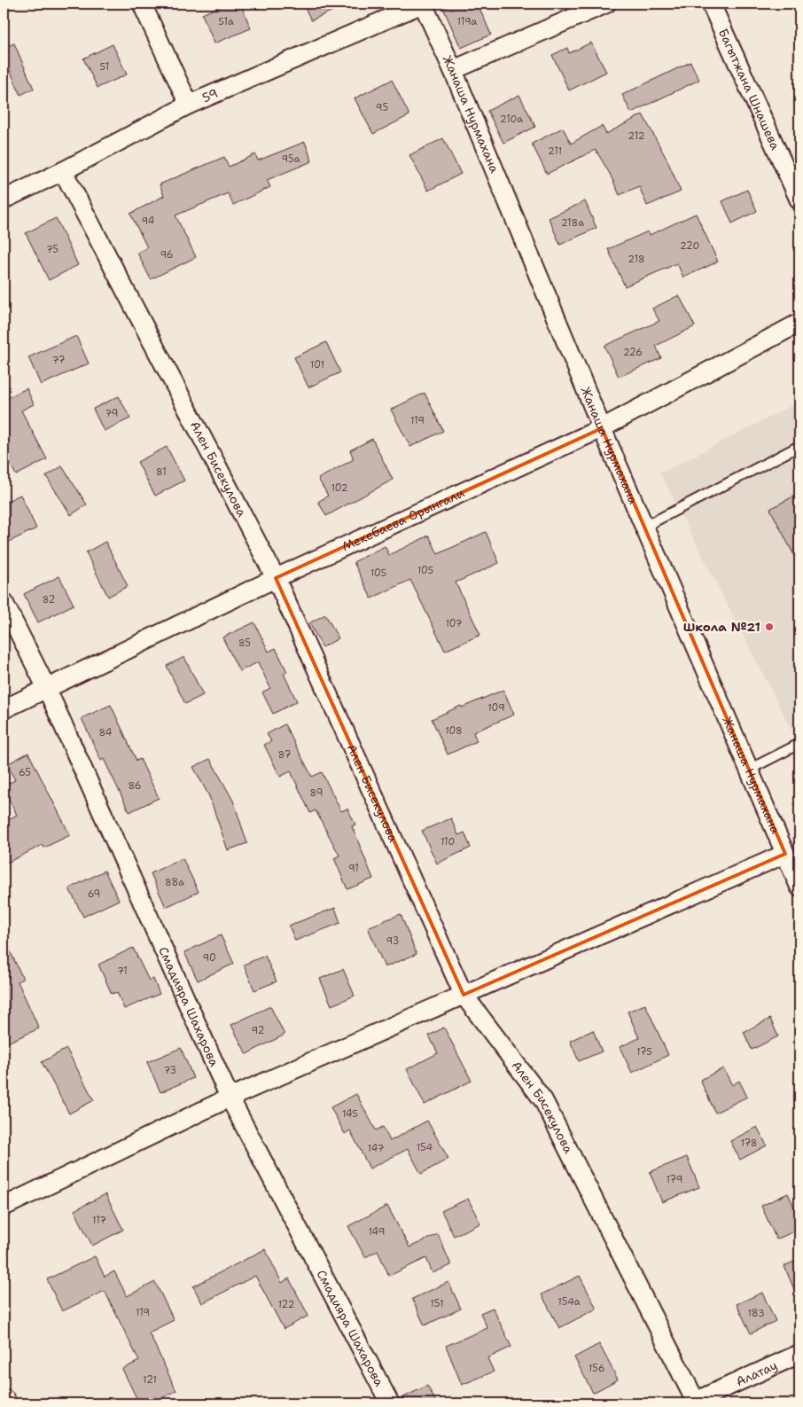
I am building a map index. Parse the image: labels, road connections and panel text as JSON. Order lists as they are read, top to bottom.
{
  "streets": {
    "street": [
      "Багытжана Шнашева",
      "59",
      "Жанаша Нурмахана",
      "Ален Бисекулова",
      "Мекебаева Орынгали",
      "Смадияра Шахарова",
      "Алатау"
    ]
  },
  "crossings": [
    ["59", "Жанаша Нурмахана"],
    ["59", "Ален Бисекулова"],
    ["Жанаша Нурмахана", "Мекебаева Орынгали"],
    ["Ален Бисекулова", "Мекебаева Орынгали"],
    ["Ален Бисекулова", "Алатау"],
    ["Мекебаева Орынгали", "Смадияра Шахарова"]
  ],
  "places": ["Школа №21"],
  "house_numbers": [
    "51а",
    "119а",
    "51",
    "95",
    "210а",
    "212",
    "211",
    "95а",
    "94",
    "218а",
    "220",
    "75",
    "96",
    "218",
    "226",
    "77",
    "101",
    "79",
    "119",
    "81",
    "102",
    "105",
    "105",
    "82",
    "107",
    "85",
    "109",
    "108",
    "84",
    "87",
    "65",
    "86",
    "89",
    "110",
    "91",
    "88а",
    "69",
    "93",
    "90",
    "71",
    "92",
    "175",
    "73",
    "145",
    "178",
    "154",
    "147",
    "179",
    "117",
    "149",
    "154а",
    "151",
    "122",
    "119",
    "183",
    "156",
    "121"
  ]
}
